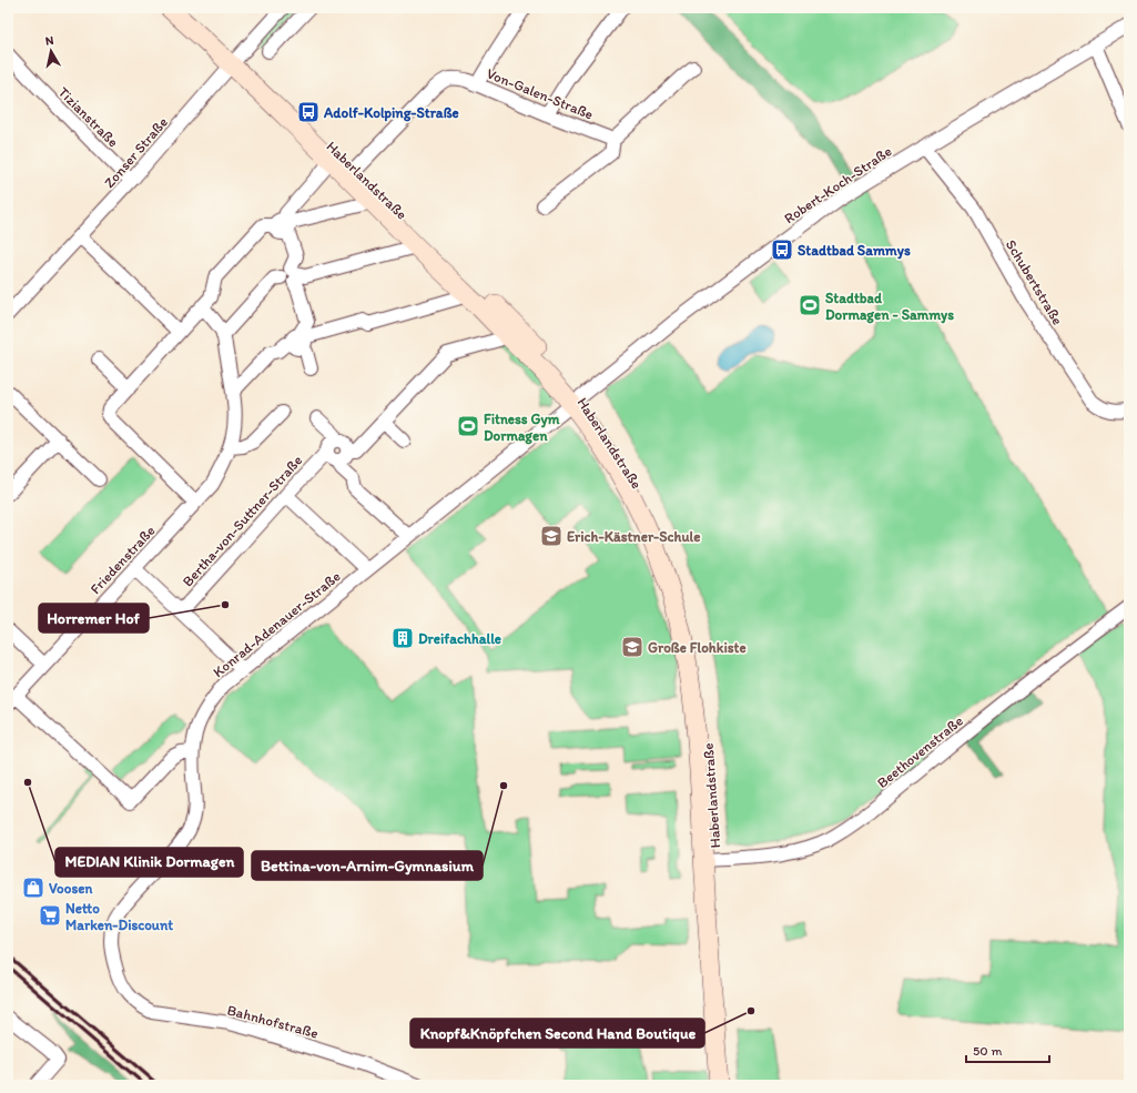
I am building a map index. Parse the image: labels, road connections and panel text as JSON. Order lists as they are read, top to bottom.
{
  "streets": {
    "street": [
      "Von-Galen-Straße",
      "Tizianstraße",
      "Zonser Straße",
      "Haberlandstraße",
      "Robert-Koch-Straße",
      "Schubertstraße",
      "Bertha-von-Suttner-Straße",
      "Friedenstraße",
      "Konrad-Adenauer-Straße",
      "Beethovenstraße",
      "Bahnhofstraße"
    ]
  },
  "crossings": [
    ["Von-Galen-Straße", "Haberlandstraße"],
    ["Tizianstraße", "Zonser Straße"],
    ["Zonser Straße", "Haberlandstraße"],
    ["Haberlandstraße", "Robert-Koch-Straße"],
    ["Haberlandstraße", "Friedenstraße"],
    ["Haberlandstraße", "Konrad-Adenauer-Straße"],
    ["Haberlandstraße", "Beethovenstraße"],
    ["Robert-Koch-Straße", "Schubertstraße"],
    ["Robert-Koch-Straße", "Konrad-Adenauer-Straße"],
    ["Bertha-von-Suttner-Straße", "Konrad-Adenauer-Straße"],
    ["Konrad-Adenauer-Straße", "Bahnhofstraße"]
  ],
  "places": {
    "bus stop": ["Adolf-Kolping-Straße", "Stadtbad Sammys"],
    "sports": ["Stadtbad Dormagen - Sammys", "Fitness Gym Dormagen"],
    "school or university": ["Erich-Kästner-Schule", "Große Flohkiste"],
    "other": [
      "Horremer Hof",
      "MEDIAN Klinik Dormagen",
      "Bettina-von-Arnim-Gymnasium",
      "Knopf&Knöpfchen Second Hand Boutique"
    ],
    "building": ["Dreifachhalle"],
    "shop": ["Voosen"],
    "supermarket": ["Netto Marken-Discount"]
  },
  "scale_bar": "50 m",
  "north": "top"
}
